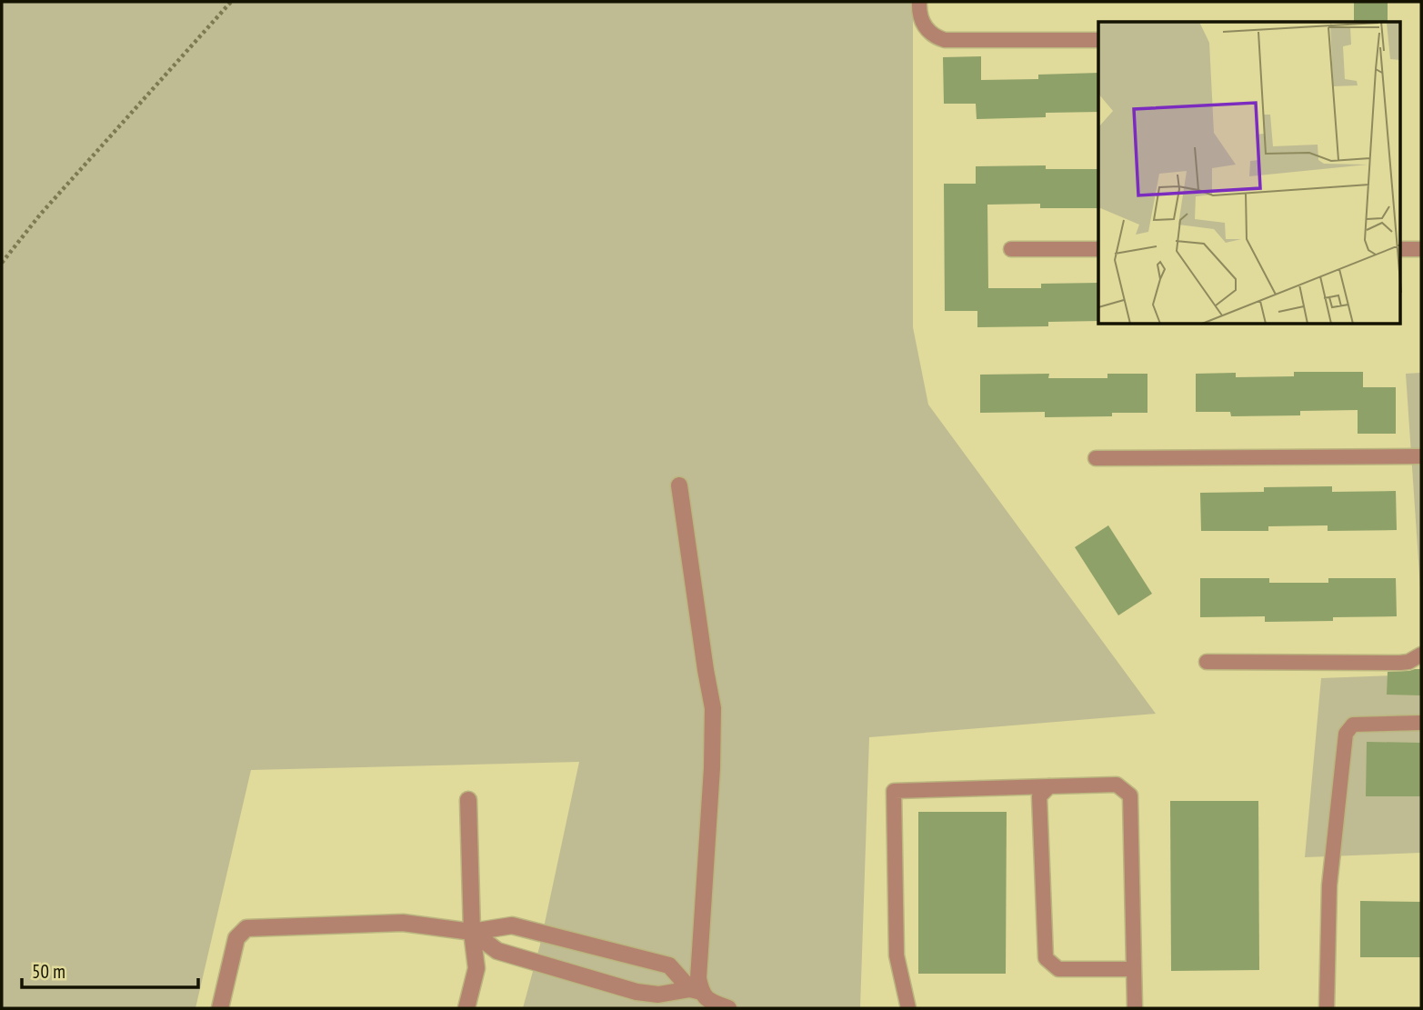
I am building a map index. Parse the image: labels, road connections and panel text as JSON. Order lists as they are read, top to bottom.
{
  "scale_bar": "50 m"
}
